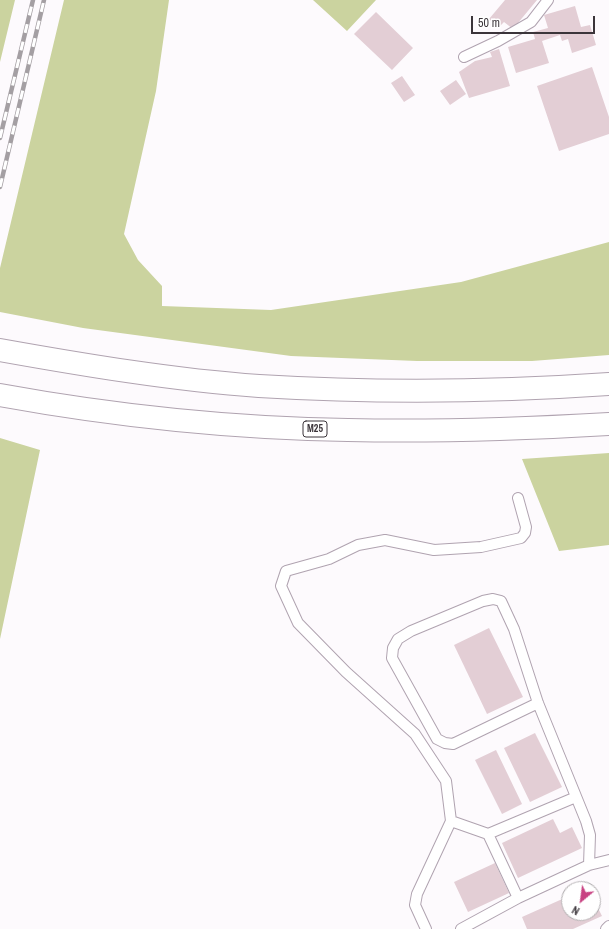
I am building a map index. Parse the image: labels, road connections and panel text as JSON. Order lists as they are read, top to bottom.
{
  "streets": {
    "highway": ["M25"]
  },
  "scale_bar": "50 m",
  "north": "bottom left"
}
